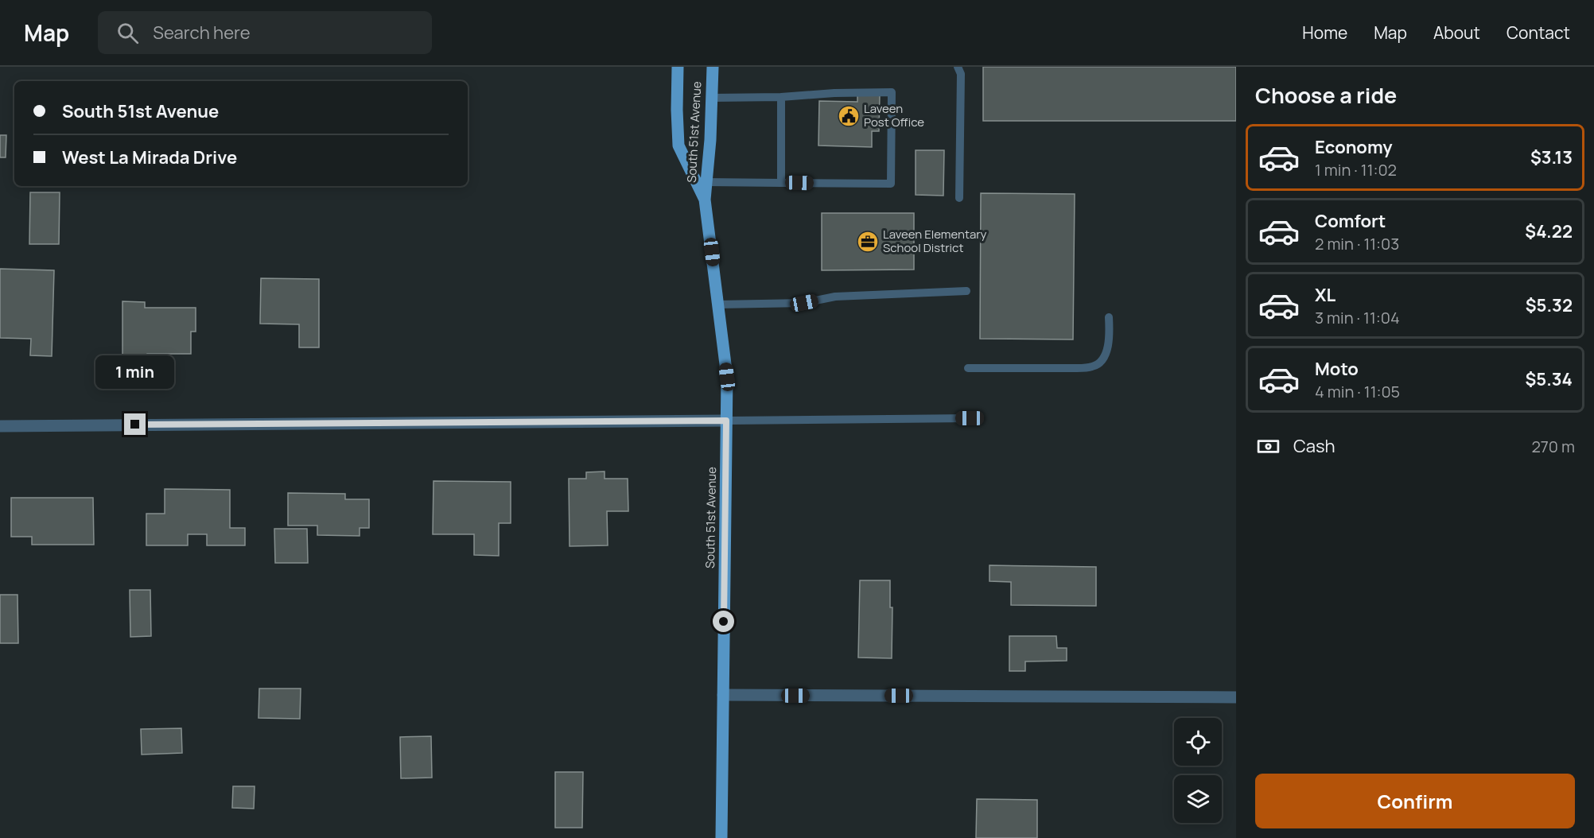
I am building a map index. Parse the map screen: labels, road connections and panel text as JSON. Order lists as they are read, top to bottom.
{
  "streets": {
    "main road": ["South 51st Avenue"]
  },
  "places": {
    "public building": ["Laveen Post Office"],
    "office": ["Laveen Elementary School District"]
  },
  "page": {
    "header": "Map",
    "search": "Search here",
    "nav": [
      "Home",
      "Map",
      "About",
      "Contact"
    ],
    "heading": "Choose a ride",
    "banner": ["South 51st Avenue", "West La Mirada Drive"],
    "list": [
      {
        "name": "Economy",
        "note": "1 min · 11:02",
        "value": "$3.13"
      },
      {
        "name": "Comfort",
        "note": "2 min · 11:03",
        "value": "$4.22"
      },
      {
        "name": "XL",
        "note": "3 min · 11:04",
        "value": "$5.32"
      },
      {
        "name": "Moto",
        "note": "4 min · 11:05",
        "value": "$5.34"
      }
    ],
    "bubble": "1 min",
    "pay": ["Cash", "270 m"],
    "buttons": "Confirm"
  }
}
